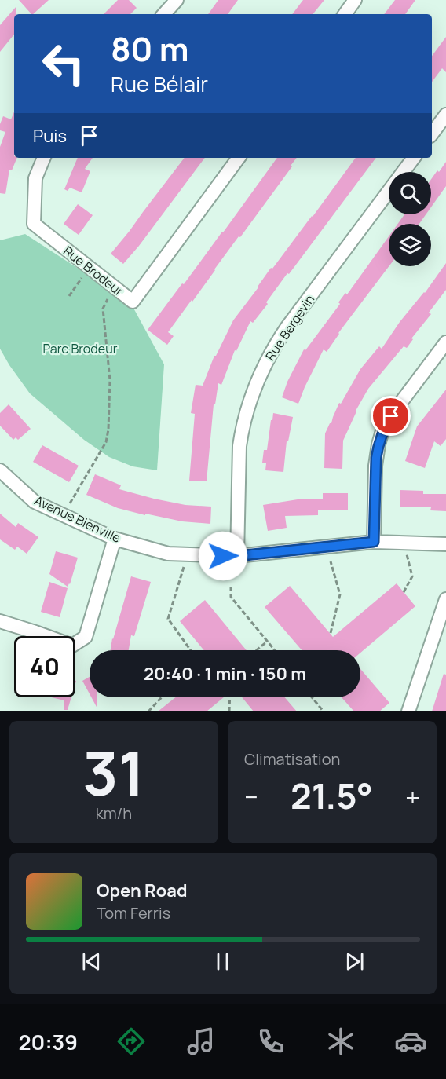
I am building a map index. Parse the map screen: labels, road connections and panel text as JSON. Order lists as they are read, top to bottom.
{
  "streets": {
    "street": ["Rue Brodeur", "Rue Bergevin", "Avenue Bienville"]
  },
  "crossings": [
    ["Rue Bergevin", "Avenue Bienville"]
  ],
  "parks": ["Parc Brodeur"],
  "page": {
    "turn": ["80 m", "Rue Bélair"],
    "then": "Puis",
    "limit": "40",
    "trip": "20:40 · 1 min · 150 m",
    "tile": [
      ["31", "km/h"],
      "Climatisation"
    ],
    "heat": ["−", "21.5°", "+"],
    "song": ["Open Road", "Tom Ferris"],
    "tabs": "20:39"
  }
}
